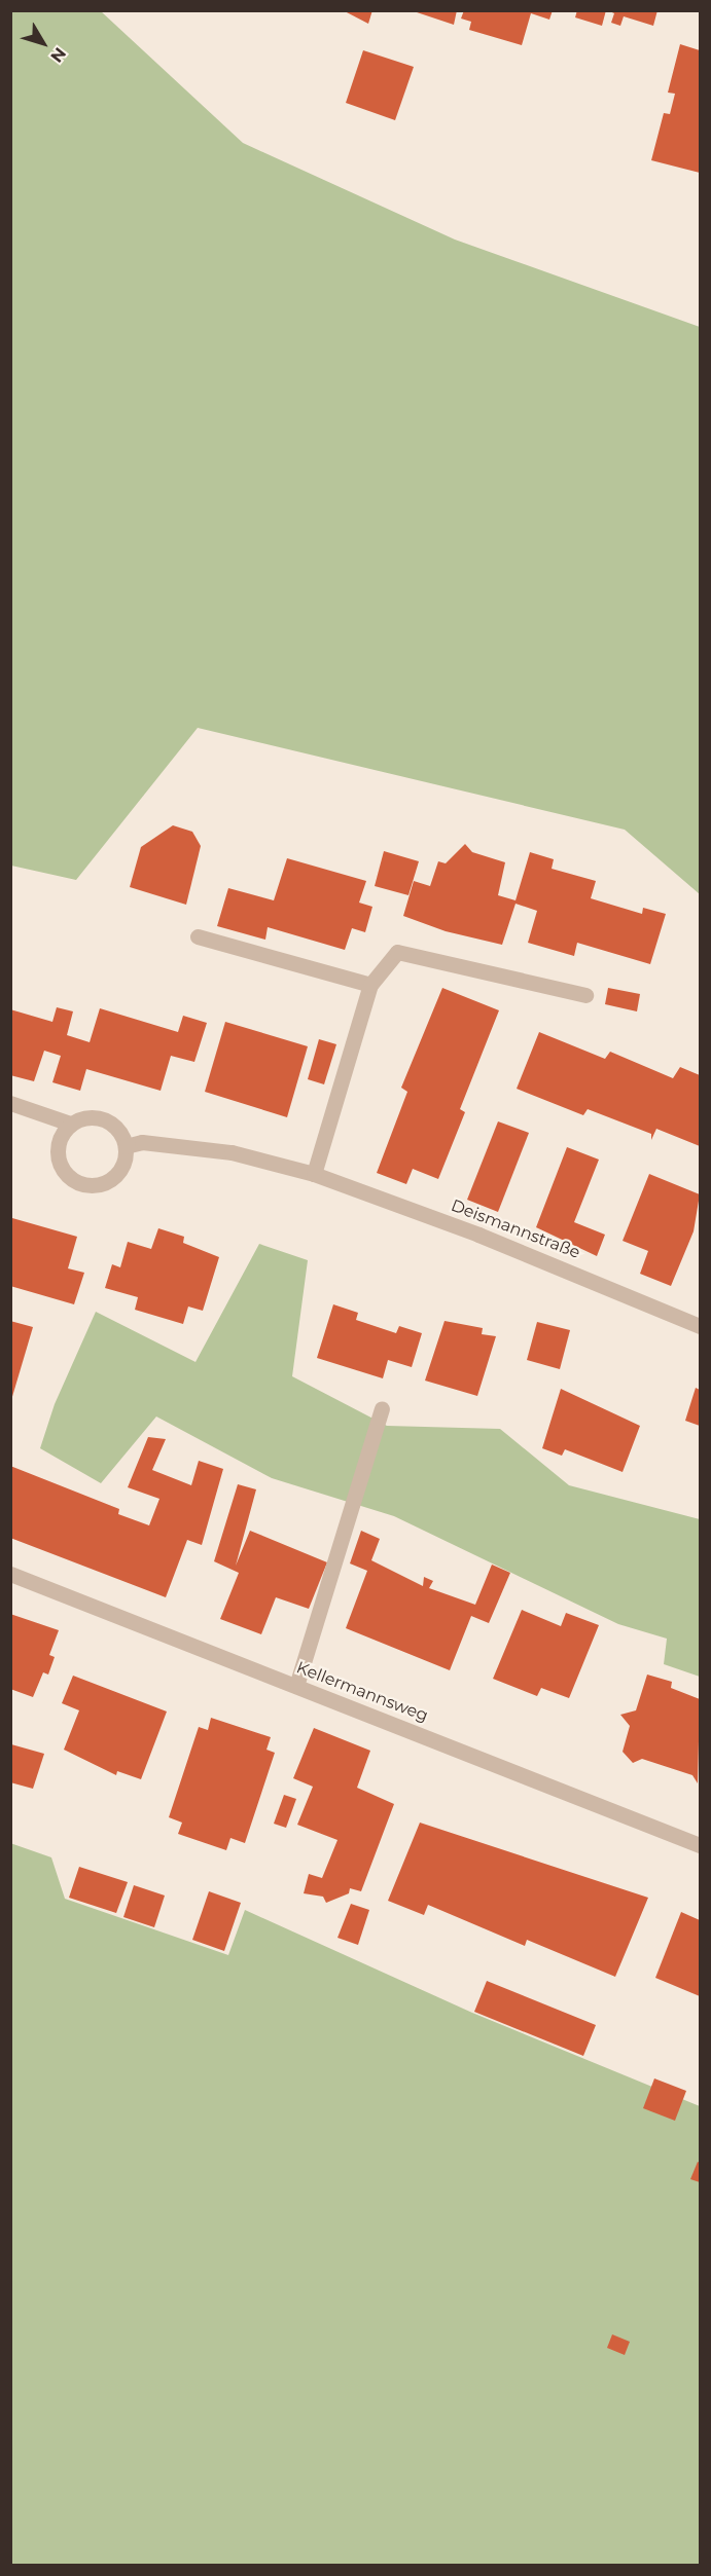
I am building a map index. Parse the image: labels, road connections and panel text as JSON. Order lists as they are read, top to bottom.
{
  "streets": {
    "street": ["Deismannstraße", "Kellermannsweg"]
  },
  "north": "bottom right"
}
